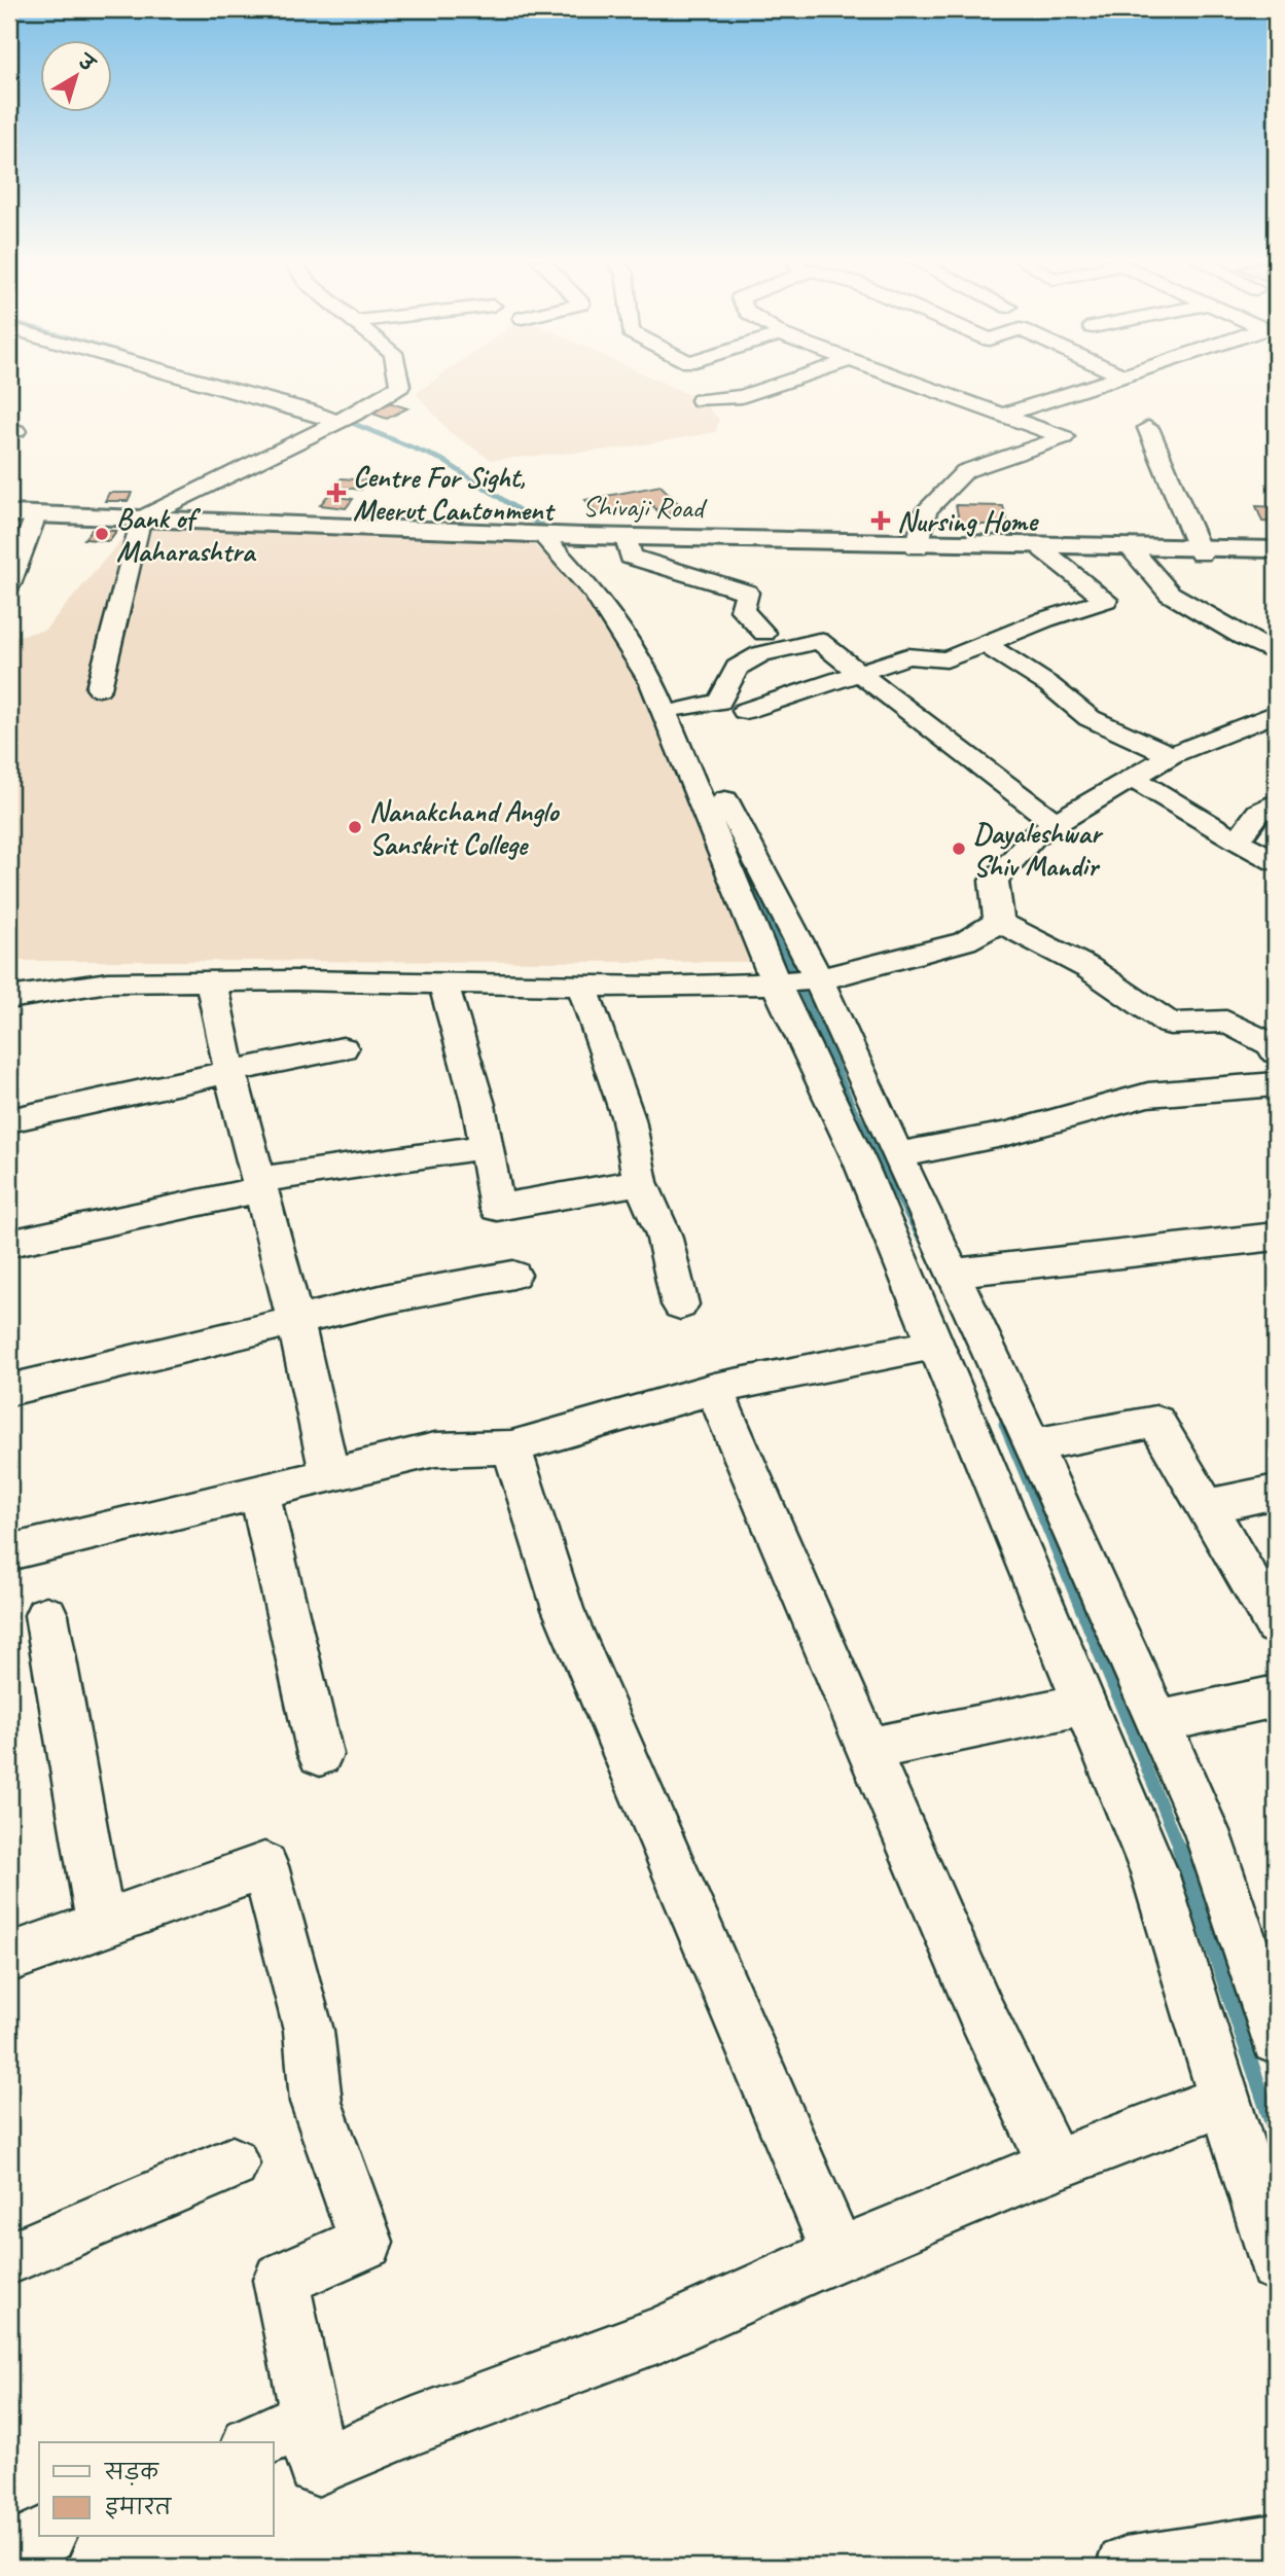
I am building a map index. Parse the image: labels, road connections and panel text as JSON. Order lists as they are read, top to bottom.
{
  "streets": {
    "main road": ["Shivaji Road"]
  },
  "places": {
    "health": ["Centre For Sight, Meerut Cantonment", "Nursing Home"],
    "other": ["Bank of Maharashtra", "Nanakchand Anglo Sanskrit College", "Dayaleshwar Shiv Mandir"]
  },
  "legend": ["सड़क", "इमारत"],
  "north": "top right"
}
